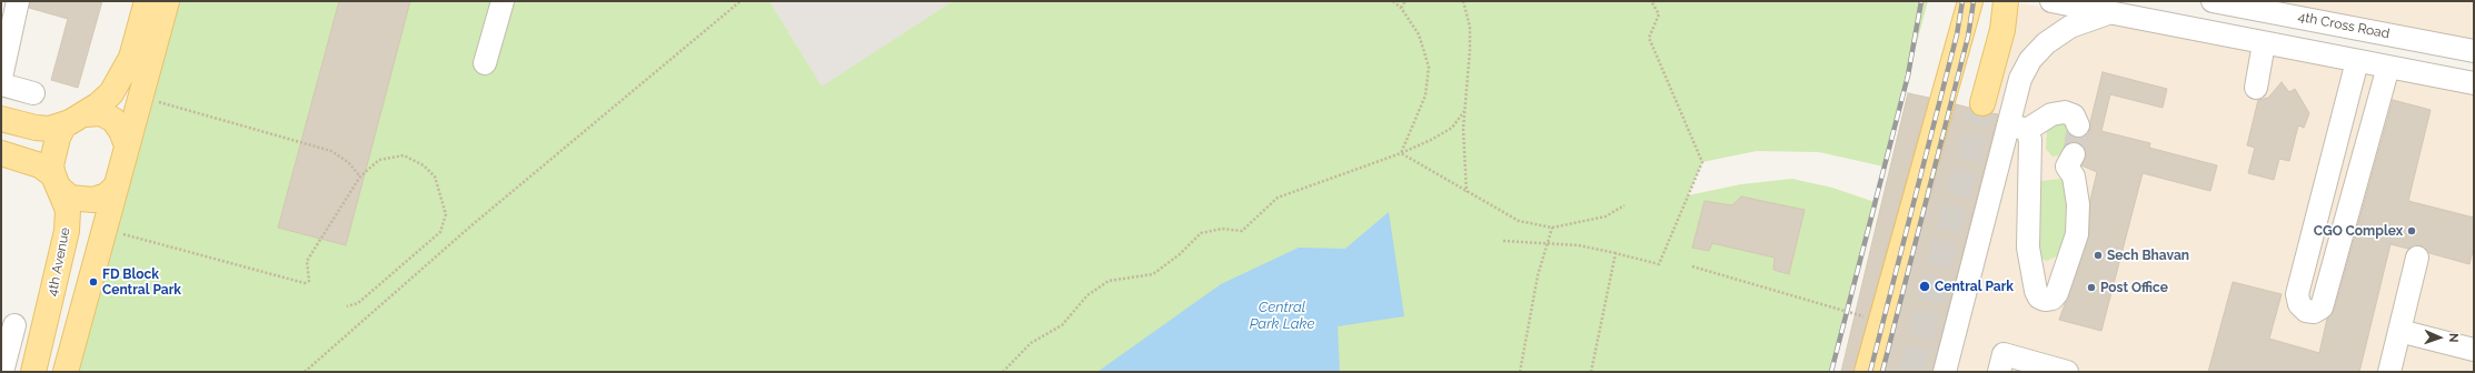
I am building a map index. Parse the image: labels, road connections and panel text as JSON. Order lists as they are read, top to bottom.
{
  "streets": {
    "main road": ["4th Avenue"],
    "street": ["4th Cross Road"]
  },
  "water": ["Central Park Lake"],
  "places": [
    "CGO Complex",
    "Sech Bhavan",
    "FD Block Central Park",
    "Central Park",
    "Post Office"
  ],
  "north": "right"
}
